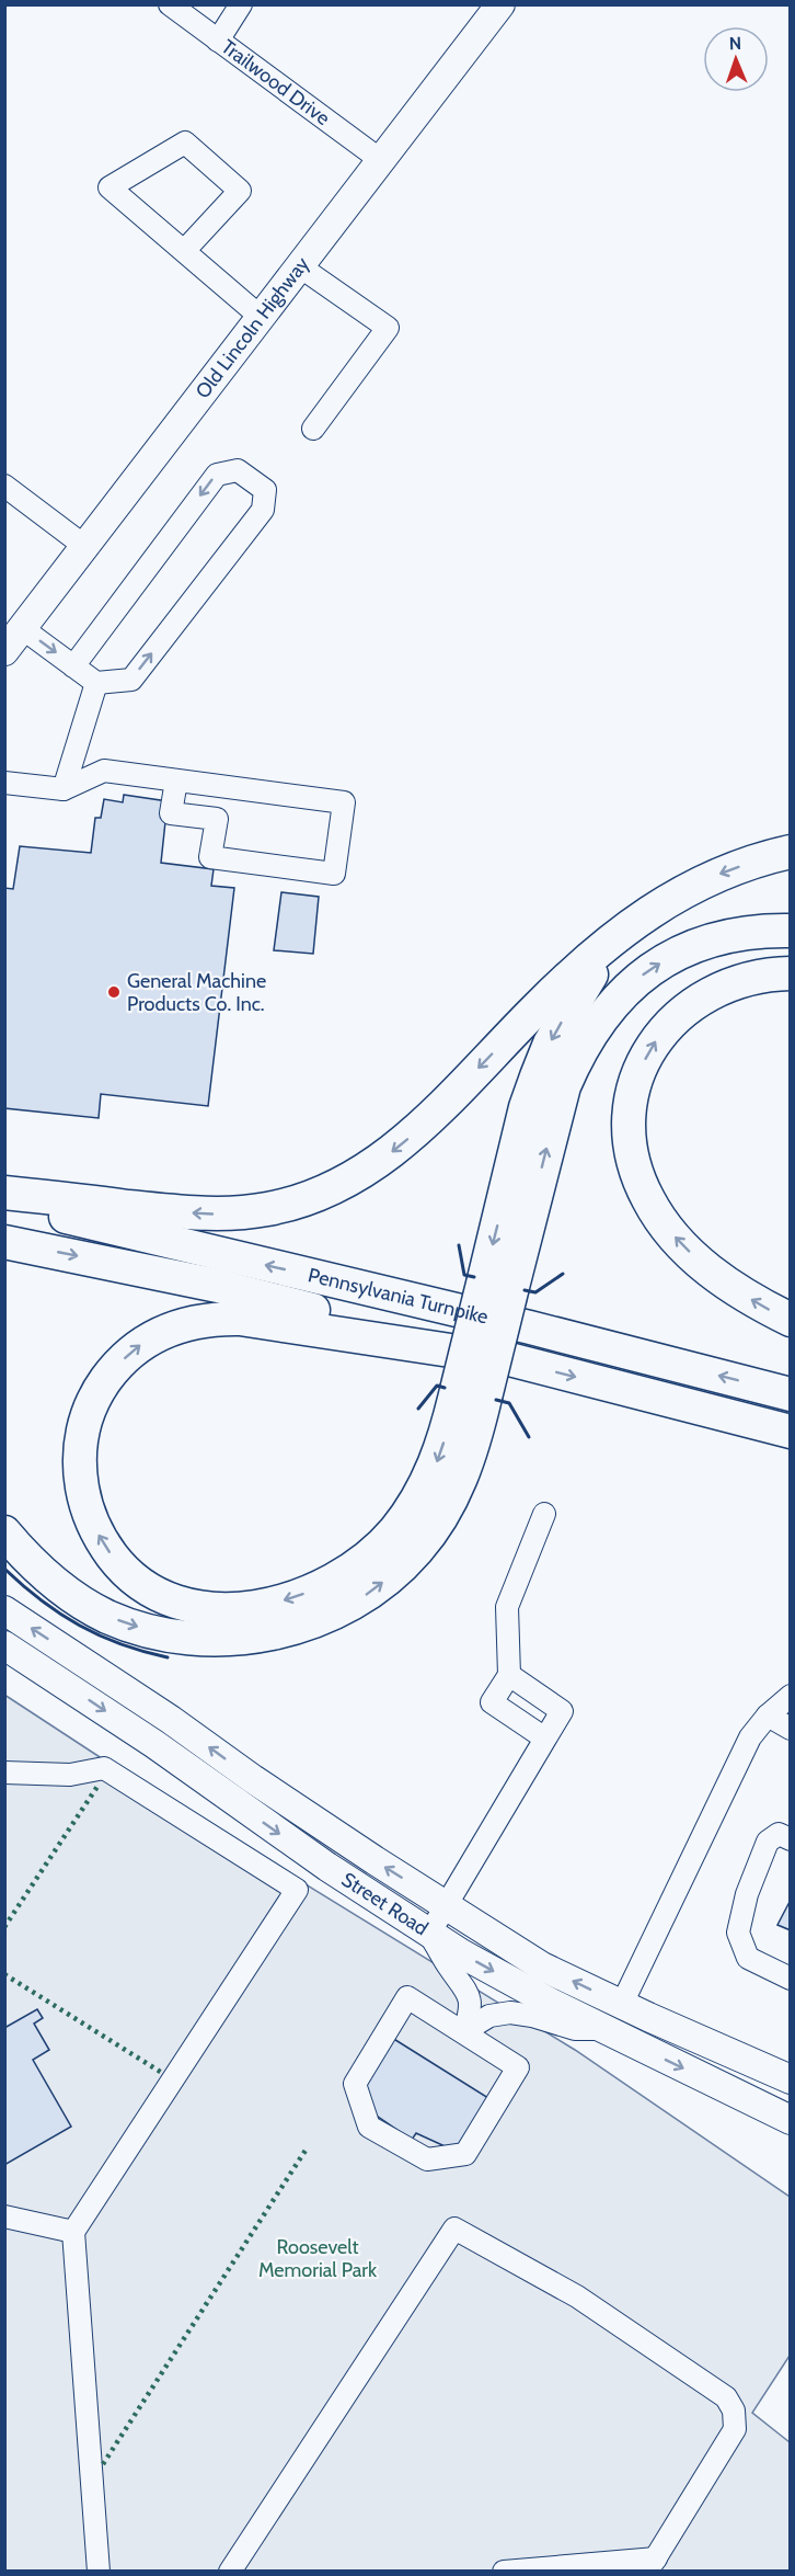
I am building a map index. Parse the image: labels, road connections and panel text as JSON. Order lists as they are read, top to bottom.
{
  "streets": {
    "highway": ["Pennsylvania Turnpike"],
    "main road": ["Old Lincoln Highway", "Street Road"],
    "street": ["Trailwood Drive"]
  },
  "crossings": [
    ["Trailwood Drive", "Old Lincoln Highway"]
  ],
  "parks": ["Roosevelt Memorial Park"],
  "places": ["General Machine Products Co. Inc."],
  "north": "top"
}
